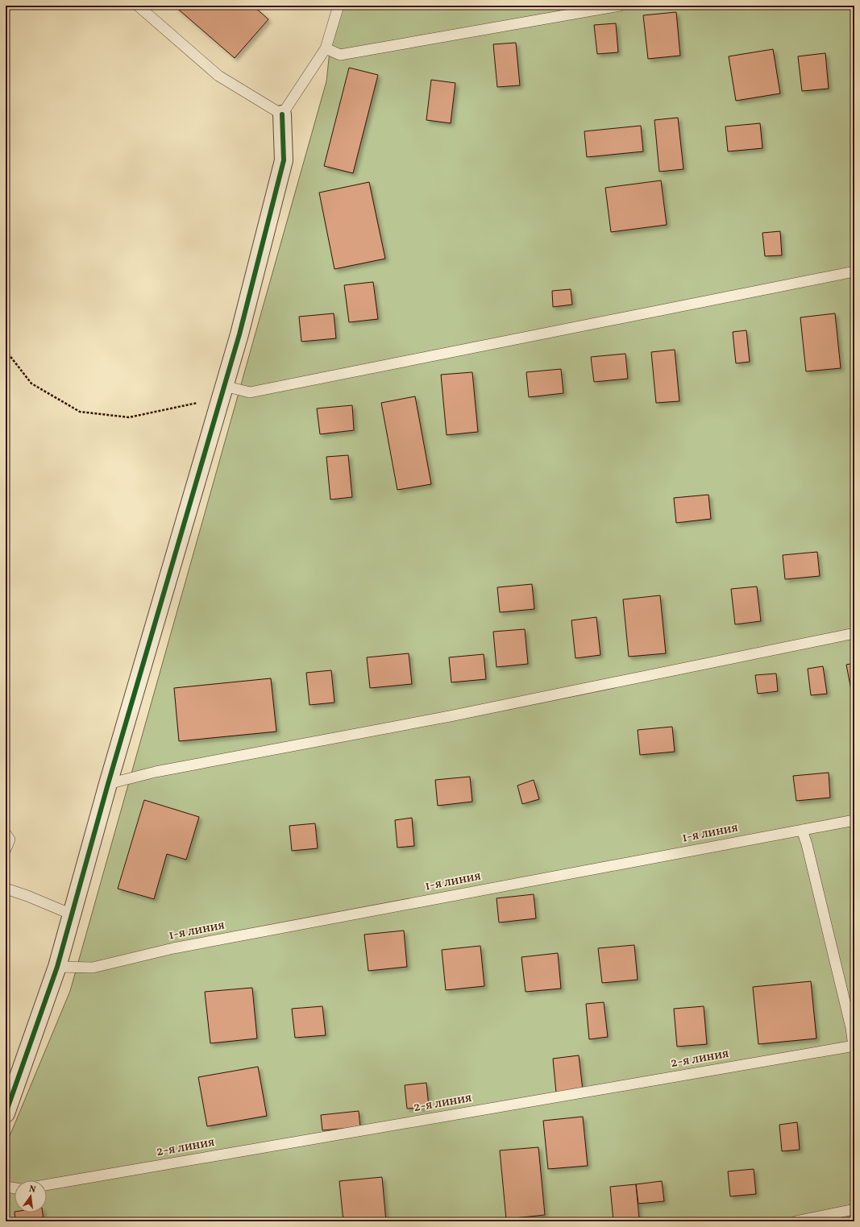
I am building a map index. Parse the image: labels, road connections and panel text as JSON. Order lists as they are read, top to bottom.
{
  "streets": {
    "lane": ["1-я линия", "2-я линия"]
  },
  "north": "top"
}
